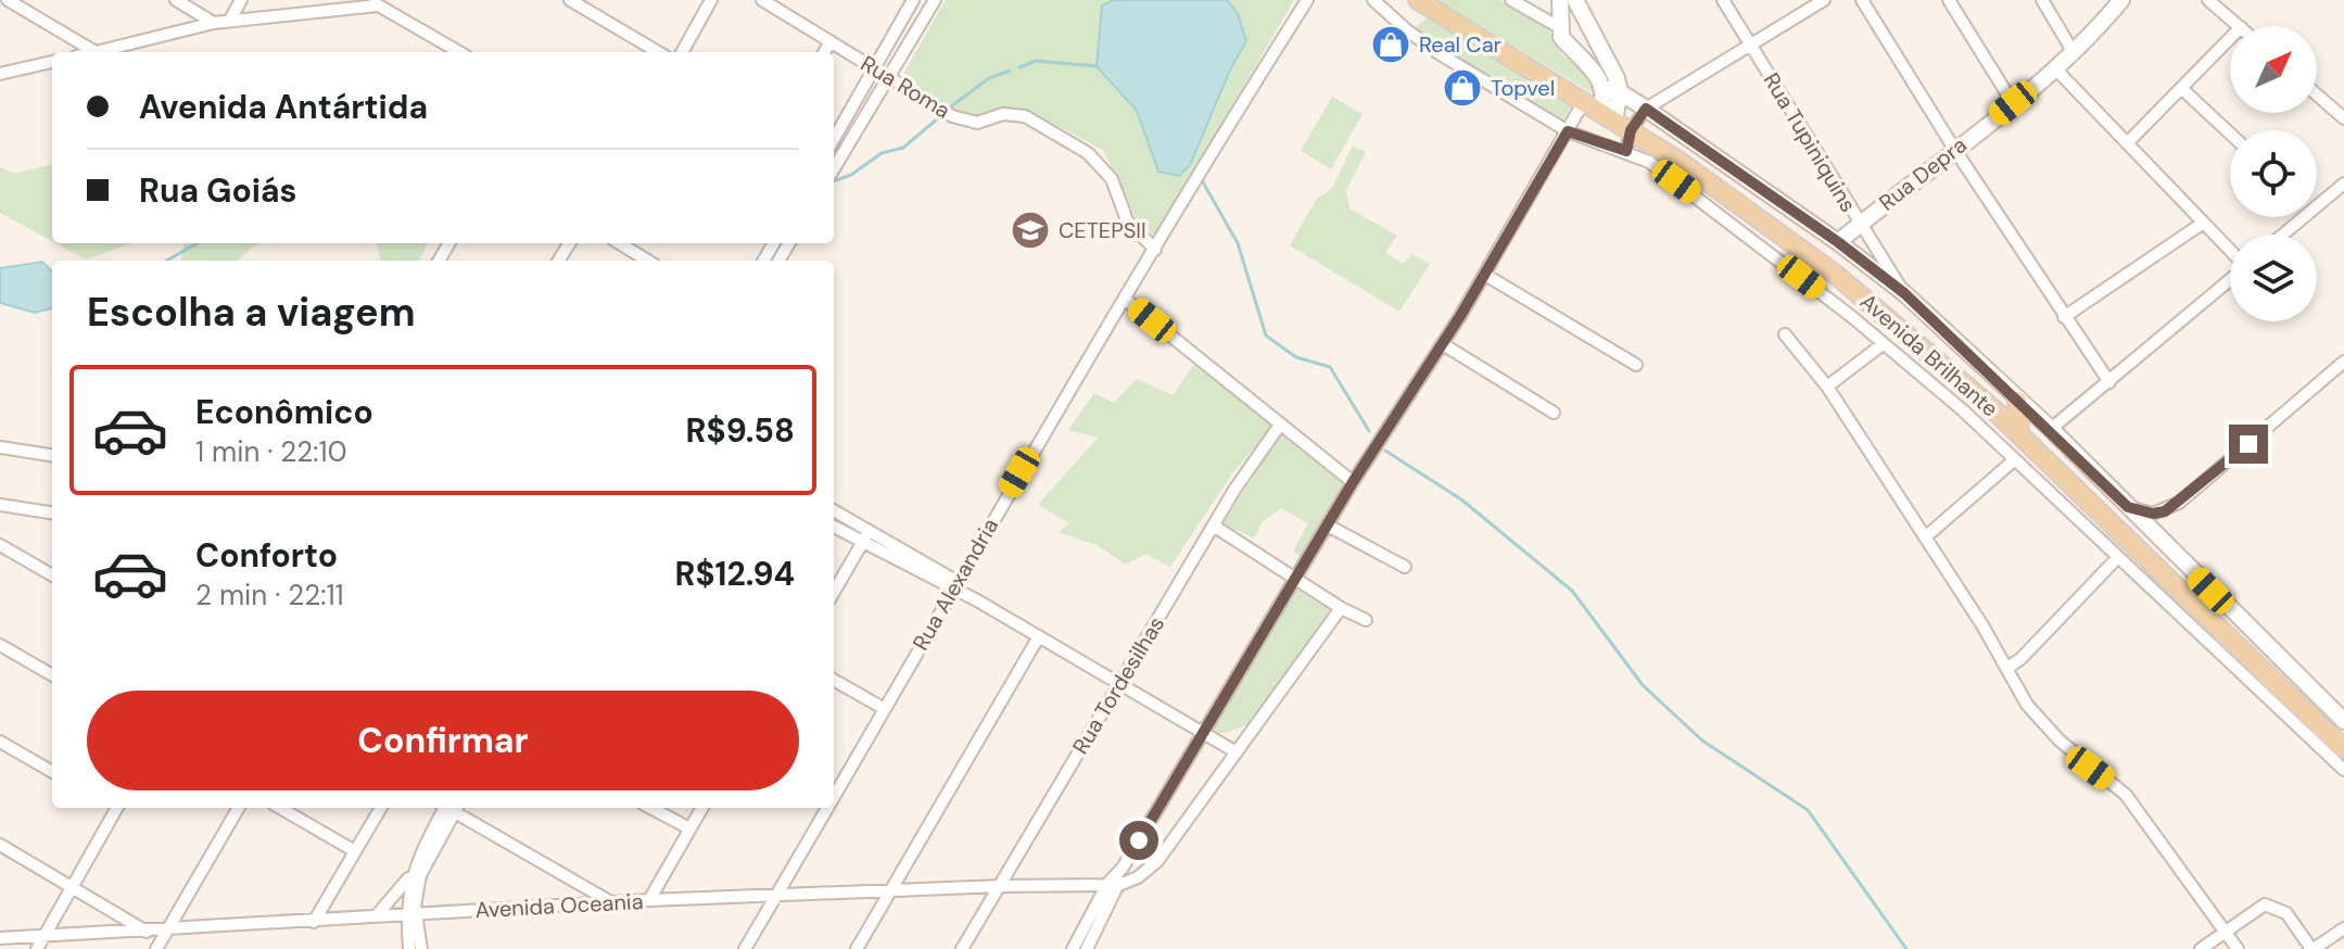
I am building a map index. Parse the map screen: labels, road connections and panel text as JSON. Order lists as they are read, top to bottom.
{
  "streets": {
    "main road": ["Avenida Brilhante"],
    "street": [
      "Rua Roma",
      "Rua Tupiniquins",
      "Rua Depra",
      "Rua Alexandria",
      "Rua Tordesilhas",
      "Avenida Oceania"
    ]
  },
  "crossings": [
    ["Rua Roma", "Rua Alexandria"],
    ["Rua Tupiniquins", "Rua Depra"],
    ["Rua Alexandria", "Avenida Oceania"],
    ["Rua Tordesilhas", "Avenida Oceania"]
  ],
  "places": {
    "shop": ["Real Car", "Topvel"],
    "school or university": ["CETEPSII"]
  },
  "north": "top right",
  "page": {
    "banner": ["Avenida Antártida", "Rua Goiás"],
    "heading": "Escolha a viagem",
    "list": [
      {
        "name": "Econômico",
        "note": "1 min · 22:10",
        "value": "R$9.58"
      },
      {
        "name": "Conforto",
        "note": "2 min · 22:11",
        "value": "R$12.94"
      }
    ],
    "buttons": "Confirmar"
  }
}
